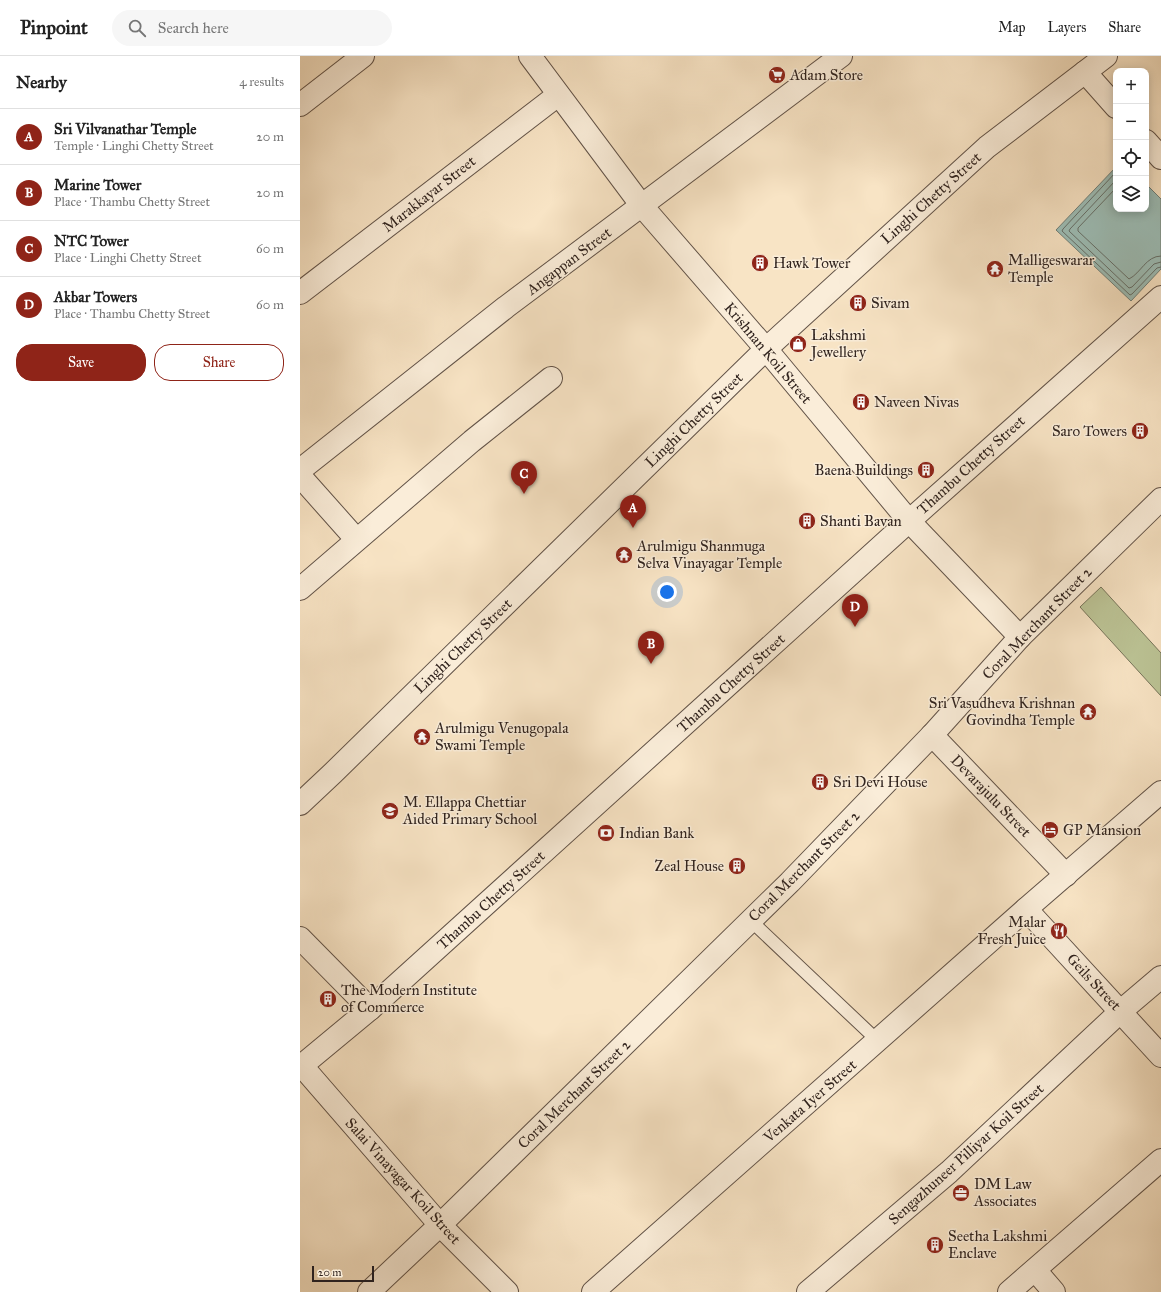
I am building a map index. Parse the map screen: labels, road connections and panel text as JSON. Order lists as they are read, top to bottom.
{
  "streets": {
    "street": [
      "Marakkayar Street",
      "Linghi Chetty Street",
      "Angappan Street",
      "Krishnan Koil Street",
      "Thambu Chetty Street",
      "Coral Merchant Street 2",
      "Devarajulu Street",
      "Geils Street",
      "Venkata Iyer Street",
      "Sengazhuneer Pilliyar Koil Street",
      "Salai Vinayagar Koil Street"
    ]
  },
  "crossings": [
    ["Marakkayar Street", "Krishnan Koil Street"],
    ["Linghi Chetty Street", "Krishnan Koil Street"],
    ["Angappan Street", "Krishnan Koil Street"],
    ["Krishnan Koil Street", "Thambu Chetty Street"],
    ["Krishnan Koil Street", "Coral Merchant Street 2"],
    ["Thambu Chetty Street", "Salai Vinayagar Koil Street"],
    ["Coral Merchant Street 2", "Devarajulu Street"],
    ["Coral Merchant Street 2", "Salai Vinayagar Koil Street"],
    ["Devarajulu Street", "Venkata Iyer Street"],
    ["Geils Street", "Venkata Iyer Street"],
    ["Geils Street", "Sengazhuneer Pilliyar Koil Street"]
  ],
  "places": {
    "supermarket": ["Adam Store"],
    "building": [
      "Hawk Tower",
      "Sivam",
      "Naveen Nivas",
      "Saro Towers",
      "Baena Buildings",
      "Shanti Bavan",
      "Sri Devi House",
      "Zeal House",
      "The Modern Institute of Commerce",
      "Seetha Lakshmi Enclave"
    ],
    "temple": [
      "Malligeswarar Temple",
      "Arulmigu Shanmuga Selva Vinayagar Temple",
      "Sri Vasudheva Krishnan Govindha Temple",
      "Arulmigu Venugopala Swami Temple"
    ],
    "shop": ["Lakshmi Jewellery"],
    "school or university": ["M. Ellappa Chettiar Aided Primary School"],
    "hotel": ["GP Mansion"],
    "bank": ["Indian Bank"],
    "restaurant": ["Malar Fresh Juice"],
    "office": ["DM Law Associates"]
  },
  "scale_bar": "20 m",
  "page": {
    "header": "Pinpoint",
    "search": "Search here",
    "nav": ["Map", "Layers", "Share"],
    "heading": ["Nearby", "4 results"],
    "map_buttons": ["+", "−"],
    "list": [
      {
        "mark": "A",
        "name": "Sri Vilvanathar Temple",
        "note": "Temple · Linghi Chetty Street",
        "value": "20 m"
      },
      {
        "mark": "B",
        "name": "Marine Tower",
        "note": "Place · Thambu Chetty Street",
        "value": "20 m"
      },
      {
        "mark": "C",
        "name": "NTC Tower",
        "note": "Place · Linghi Chetty Street",
        "value": "60 m"
      },
      {
        "mark": "D",
        "name": "Akbar Towers",
        "note": "Place · Thambu Chetty Street",
        "value": "60 m"
      }
    ],
    "buttons": ["Save", "Share"],
    "pins": [
      "C",
      "A",
      "D",
      "B"
    ],
    "scale": "20 m"
  }
}
